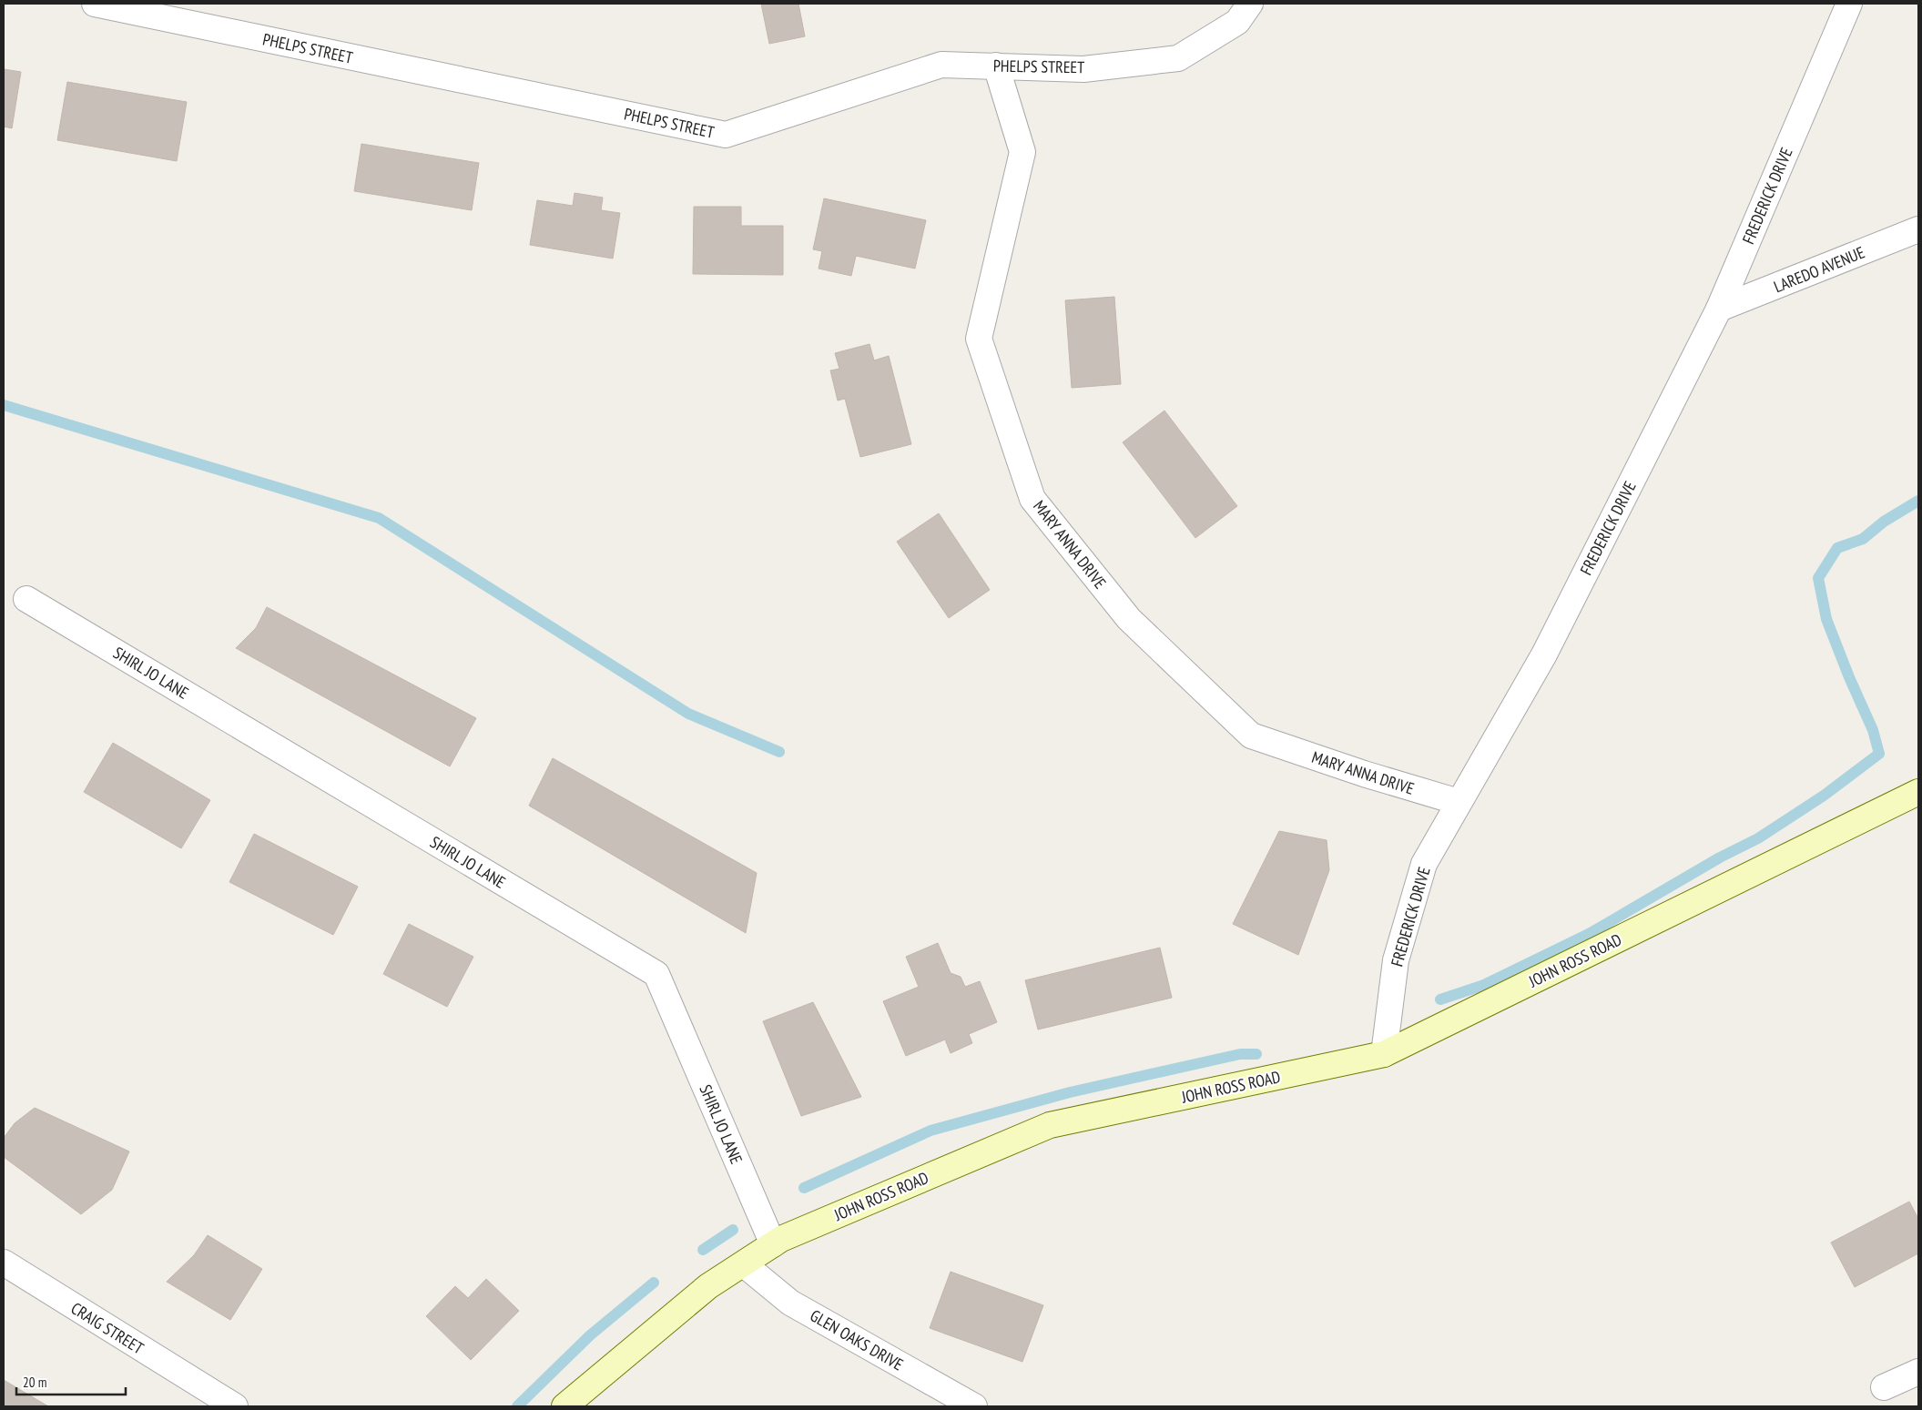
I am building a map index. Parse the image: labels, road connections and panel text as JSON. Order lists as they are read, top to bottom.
{
  "streets": {
    "street": [
      "PHELPS STREET",
      "FREDERICK DRIVE",
      "LAREDO AVENUE",
      "MARY ANNA DRIVE",
      "SHIRL JO LANE",
      "JOHN ROSS ROAD",
      "CRAIG STREET",
      "GLEN OAKS DRIVE"
    ]
  },
  "crossings": [
    ["PHELPS STREET", "MARY ANNA DRIVE"],
    ["FREDERICK DRIVE", "LAREDO AVENUE"],
    ["FREDERICK DRIVE", "MARY ANNA DRIVE"],
    ["FREDERICK DRIVE", "JOHN ROSS ROAD"],
    ["SHIRL JO LANE", "JOHN ROSS ROAD"],
    ["JOHN ROSS ROAD", "GLEN OAKS DRIVE"]
  ],
  "scale_bar": "20 m"
}
